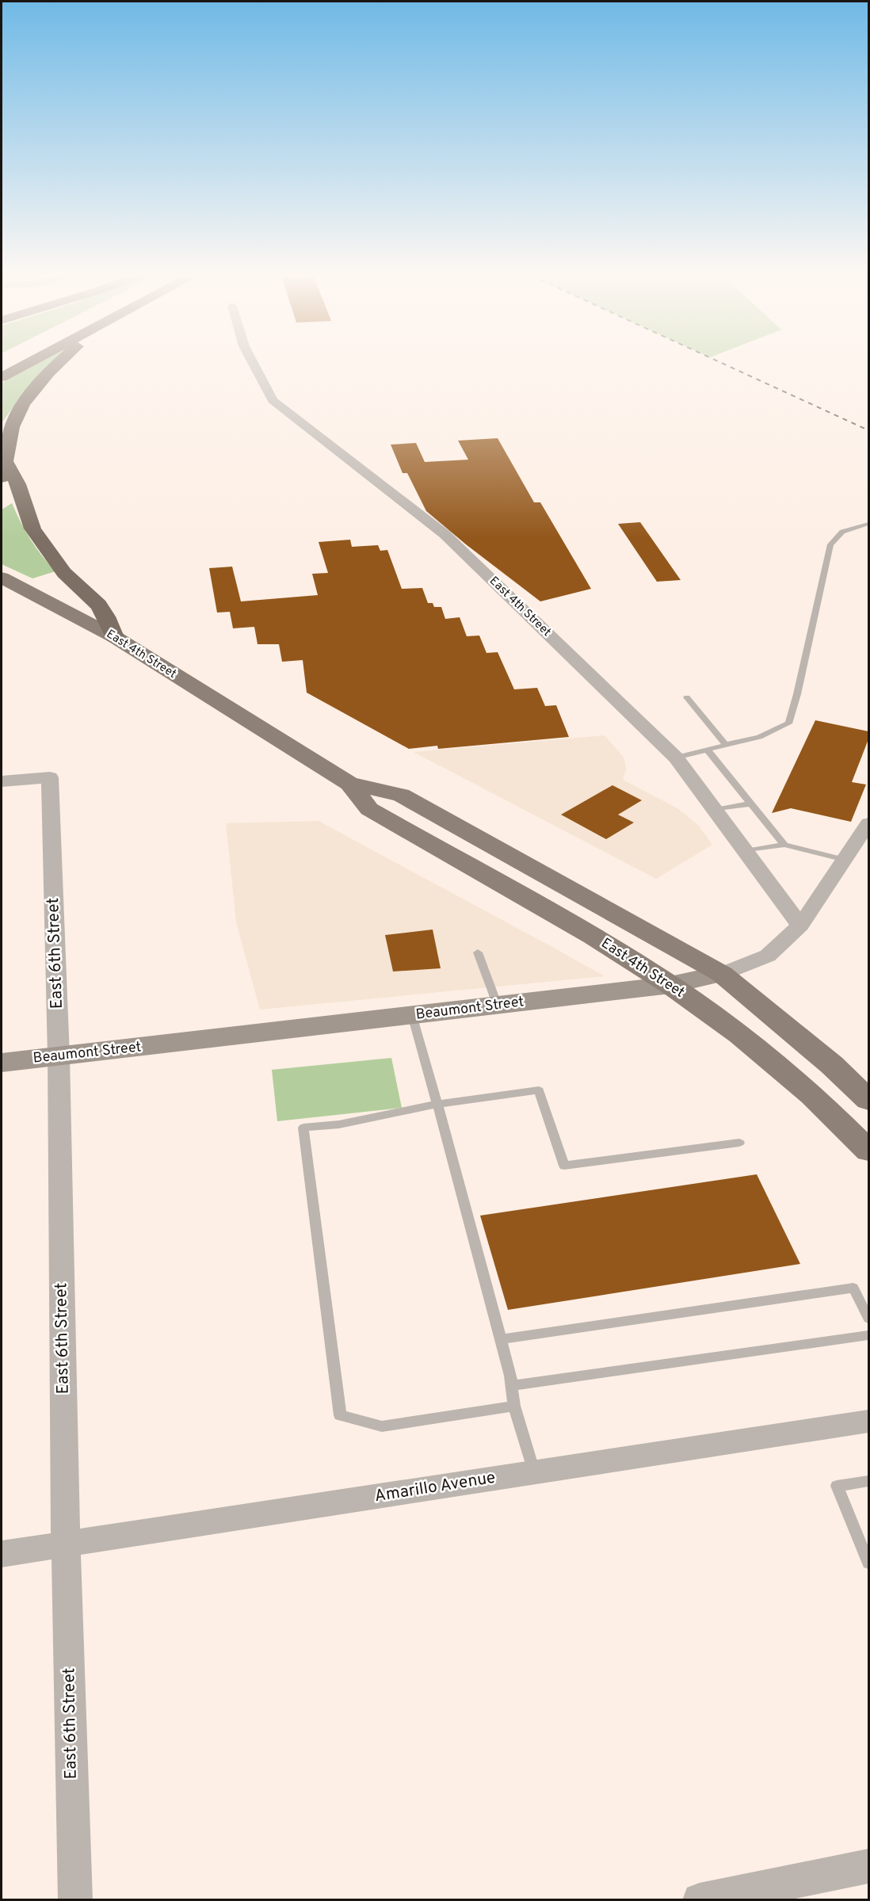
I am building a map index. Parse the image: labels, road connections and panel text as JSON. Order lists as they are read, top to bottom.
{
  "streets": {
    "main road": ["East 4th Street"],
    "street": ["East 6th Street", "Beaumont Street", "Amarillo Avenue"]
  },
  "crossings": [
    ["East 4th Street", "Beaumont Street"],
    ["East 6th Street", "Beaumont Street"],
    ["East 6th Street", "Amarillo Avenue"]
  ]
}
